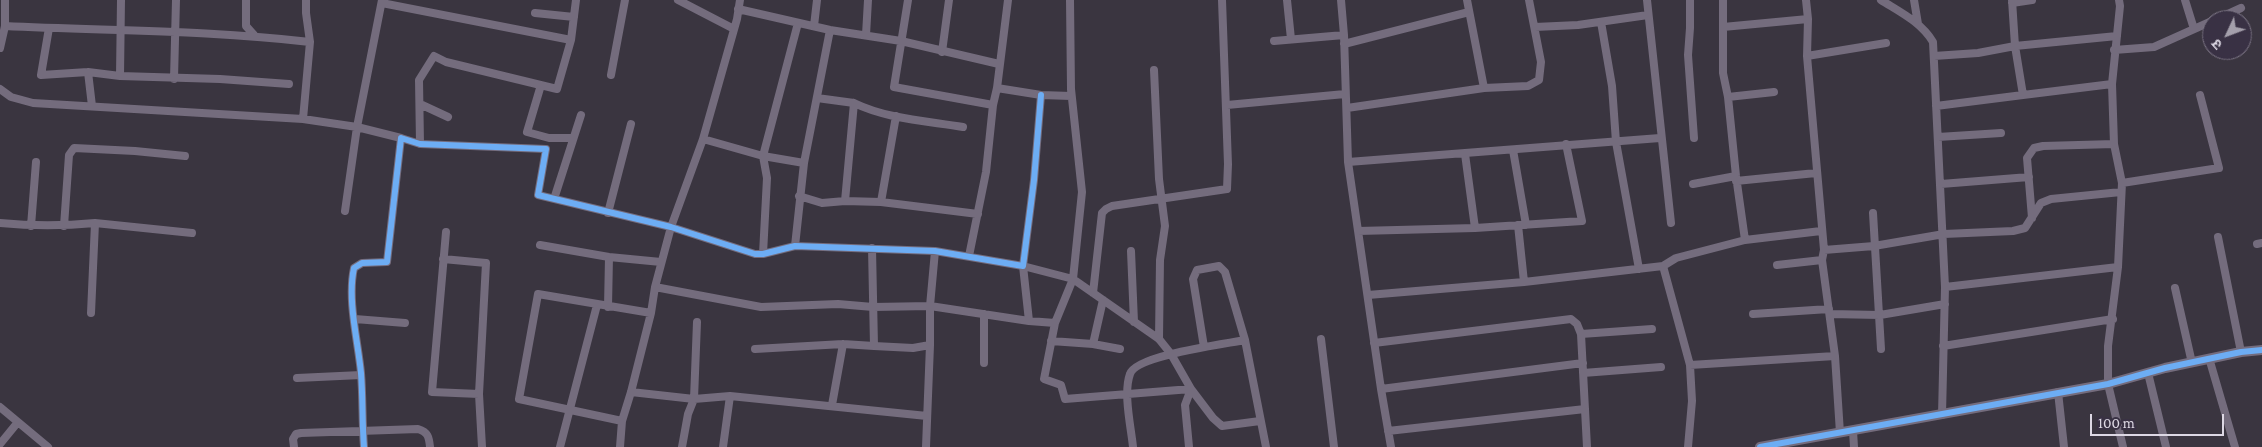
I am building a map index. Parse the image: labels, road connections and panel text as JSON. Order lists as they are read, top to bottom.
{
  "scale_bar": "100 m",
  "north": "bottom left"
}
